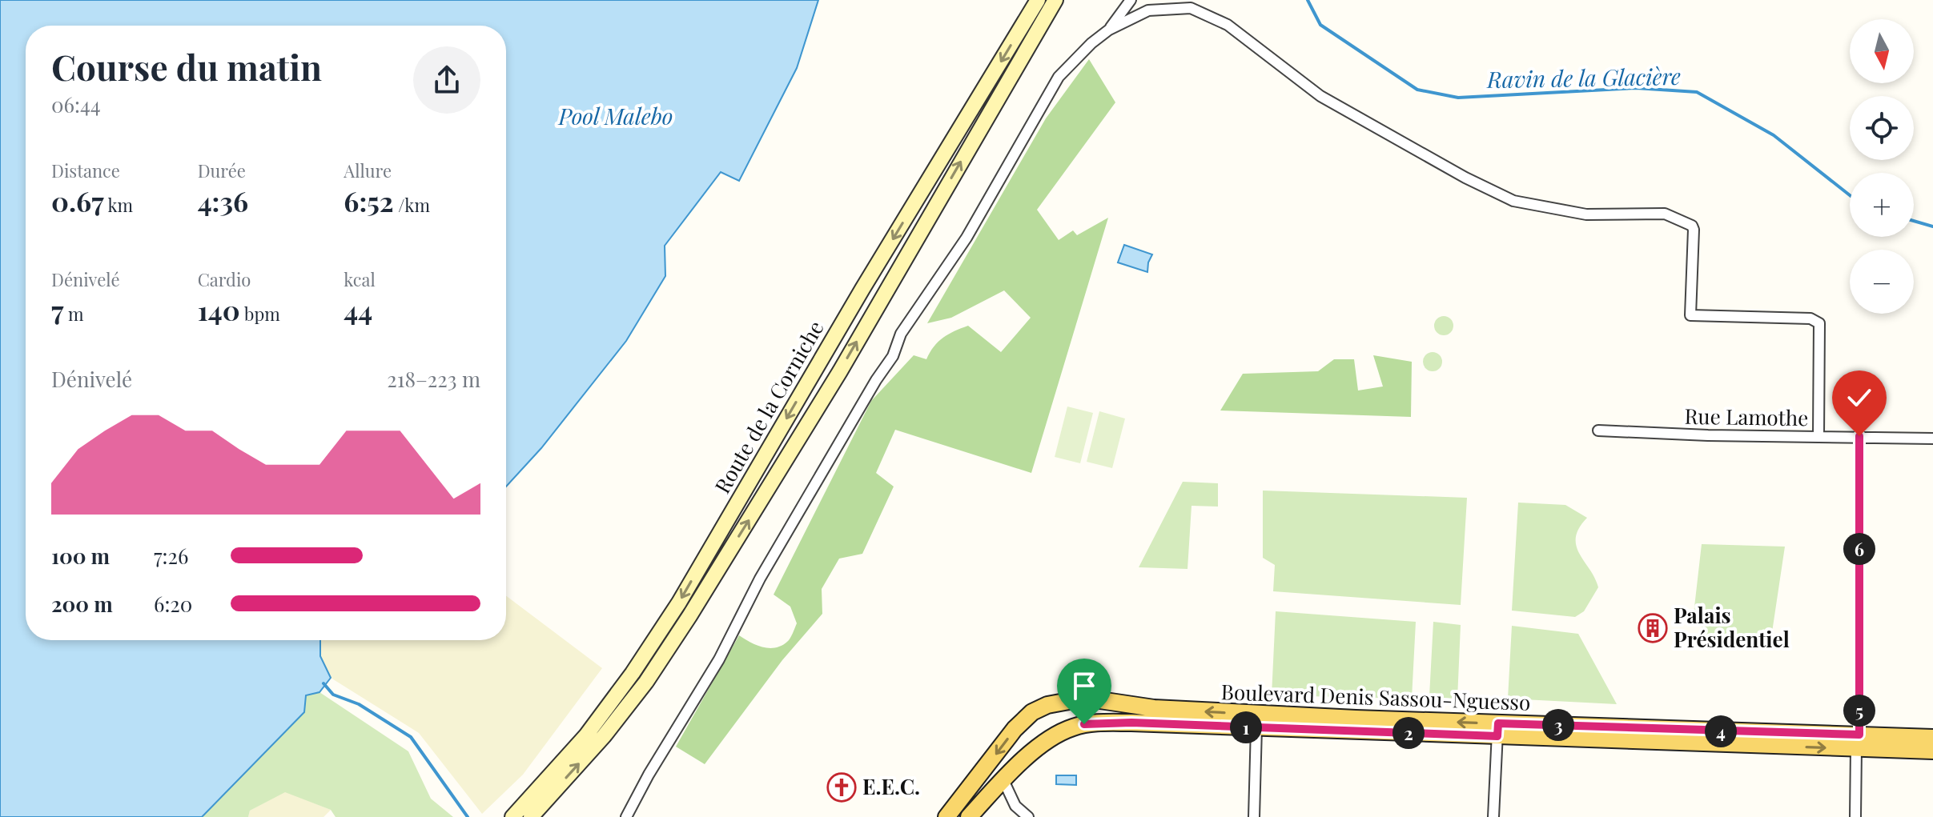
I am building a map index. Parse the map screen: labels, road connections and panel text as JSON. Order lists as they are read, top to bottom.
{
  "streets": {
    "main road": ["Route de la Corniche", "Boulevard Denis Sassou-Nguesso"],
    "street": ["Rue Lamothe"]
  },
  "water": ["Ravin de la Glacière", "Pool Malebo"],
  "places": {
    "building": ["Palais Présidentiel"],
    "church": ["E.E.C."]
  },
  "north": "bottom",
  "page": {
    "map_buttons": ["+", "−"],
    "heading": ["Course du matin", "06:44"],
    "stats": [
      ["Distance", "0.67 km"],
      ["Durée", "4:36"],
      ["Allure", "6:52 /km"],
      ["Dénivelé", "7 m"],
      ["Cardio", "140 bpm"],
      ["kcal", "44"]
    ],
    "chart": ["Dénivelé", "218–223 m"],
    "list": [
      {
        "name": "100 m",
        "note": "7:26"
      },
      {
        "name": "200 m",
        "note": "6:20"
      }
    ],
    "pins": [
      "6",
      "5",
      "3",
      "1",
      "4",
      "2"
    ]
  }
}
